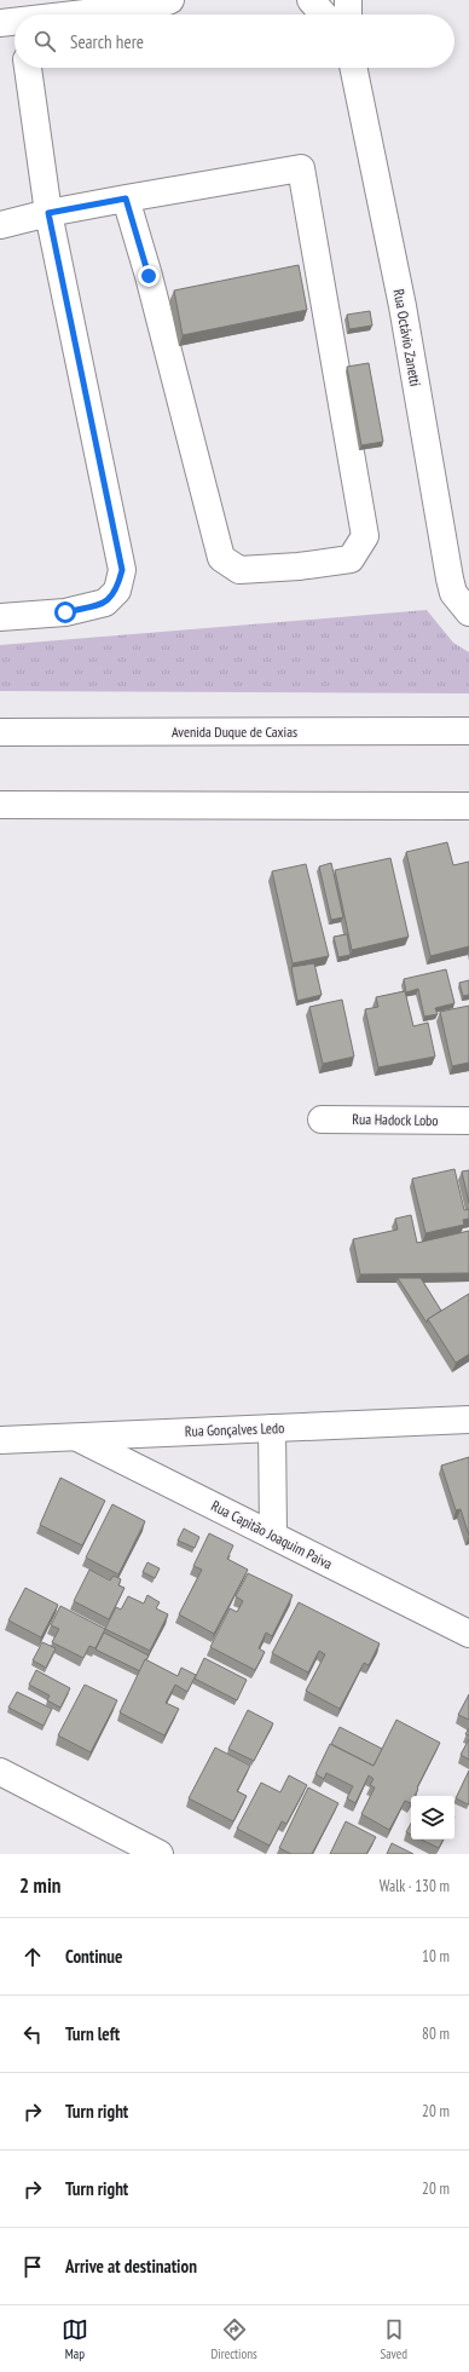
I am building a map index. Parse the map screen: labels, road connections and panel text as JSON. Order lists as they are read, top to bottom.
{
  "streets": {
    "street": [
      "Rua Octávio Zanetti",
      "Avenida Duque de Caxias",
      "Rua Hadock Lobo",
      "Rua Gonçalves Ledo",
      "Rua Capitão Joaquim Paiva"
    ]
  },
  "crossings": [
    ["Rua Gonçalves Ledo", "Rua Capitão Joaquim Paiva"]
  ],
  "page": {
    "search": "Search here",
    "heading": ["2 min", "Walk · 130 m"],
    "list": [
      ["Continue", "10 m"],
      ["Turn left", "80 m"],
      ["Turn right", "20 m"],
      ["Turn right", "20 m"],
      "Arrive at destination"
    ],
    "nav": ["Map", "Directions", "Saved"]
  }
}
